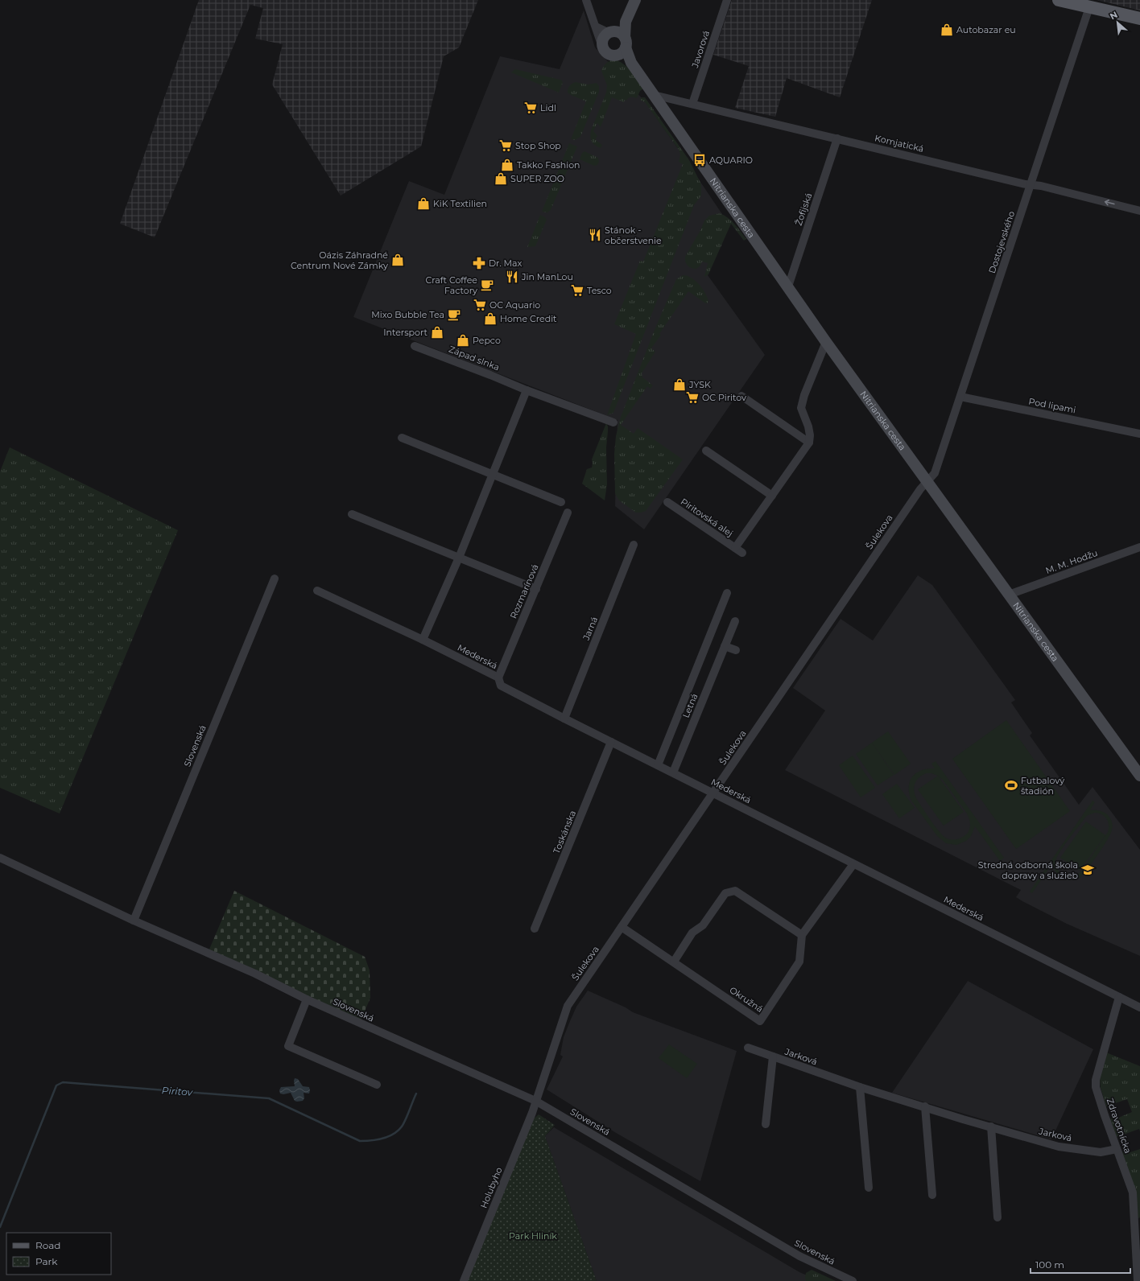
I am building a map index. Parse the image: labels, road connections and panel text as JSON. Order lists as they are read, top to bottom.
{
  "streets": {
    "main road": ["Nitrianska cesta"],
    "street": [
      "Javorová",
      "Komjatická",
      "Žofijská",
      "Dostojevského",
      "Západ slnka",
      "Pod lipami",
      "Piritovská alej",
      "Šulekova",
      "M. M. Hodžu",
      "Rozmarínová",
      "Jarná",
      "Mederská",
      "Letná",
      "Slovenská",
      "Toskánska",
      "Okružná",
      "Jarková",
      "Zdravotnícka",
      "Holubyho"
    ]
  },
  "crossings": [
    ["Javorová", "Komjatická"],
    ["Komjatická", "Nitrianska cesta"],
    ["Komjatická", "Žofijská"],
    ["Komjatická", "Dostojevského"],
    ["Nitrianska cesta", "Žofijská"],
    ["Nitrianska cesta", "Dostojevského"],
    ["Nitrianska cesta", "Šulekova"],
    ["Nitrianska cesta", "M. M. Hodžu"],
    ["Dostojevského", "Pod lipami"],
    ["Dostojevského", "Šulekova"],
    ["Šulekova", "Mederská"],
    ["Šulekova", "Slovenská"],
    ["Šulekova", "Okružná"],
    ["Šulekova", "Holubyho"],
    ["Rozmarínová", "Mederská"],
    ["Jarná", "Mederská"],
    ["Mederská", "Letná"],
    ["Mederská", "Toskánska"],
    ["Mederská", "Zdravotnícka"],
    ["Slovenská", "Holubyho"],
    ["Jarková", "Zdravotnícka"]
  ],
  "water": ["Piritov"],
  "parks": ["Park Hliník"],
  "places": {
    "shop": [
      "Autobazar eu",
      "Takko Fashion",
      "SUPER ZOO",
      "KiK Textilien",
      "Oázis Záhradné Centrum Nové Zámky",
      "Home Credit",
      "Intersport",
      "Pepco",
      "JYSK"
    ],
    "supermarket": [
      "Lidl",
      "Stop Shop",
      "Tesco",
      "OC Aquario",
      "OC Piritov"
    ],
    "bus stop": ["AQUARIO"],
    "restaurant": ["Stánok - občerstvenie", "Jin ManLou"],
    "pharmacy": ["Dr. Max"],
    "cafe": ["Craft Coffee Factory", "Mixo Bubble Tea"],
    "sports": ["Futbalový štadión"],
    "school or university": ["Stredná odborná škola dopravy a služieb"]
  },
  "legend": ["Road", "Park"],
  "scale_bar": "100 m",
  "north": "top left"
}
